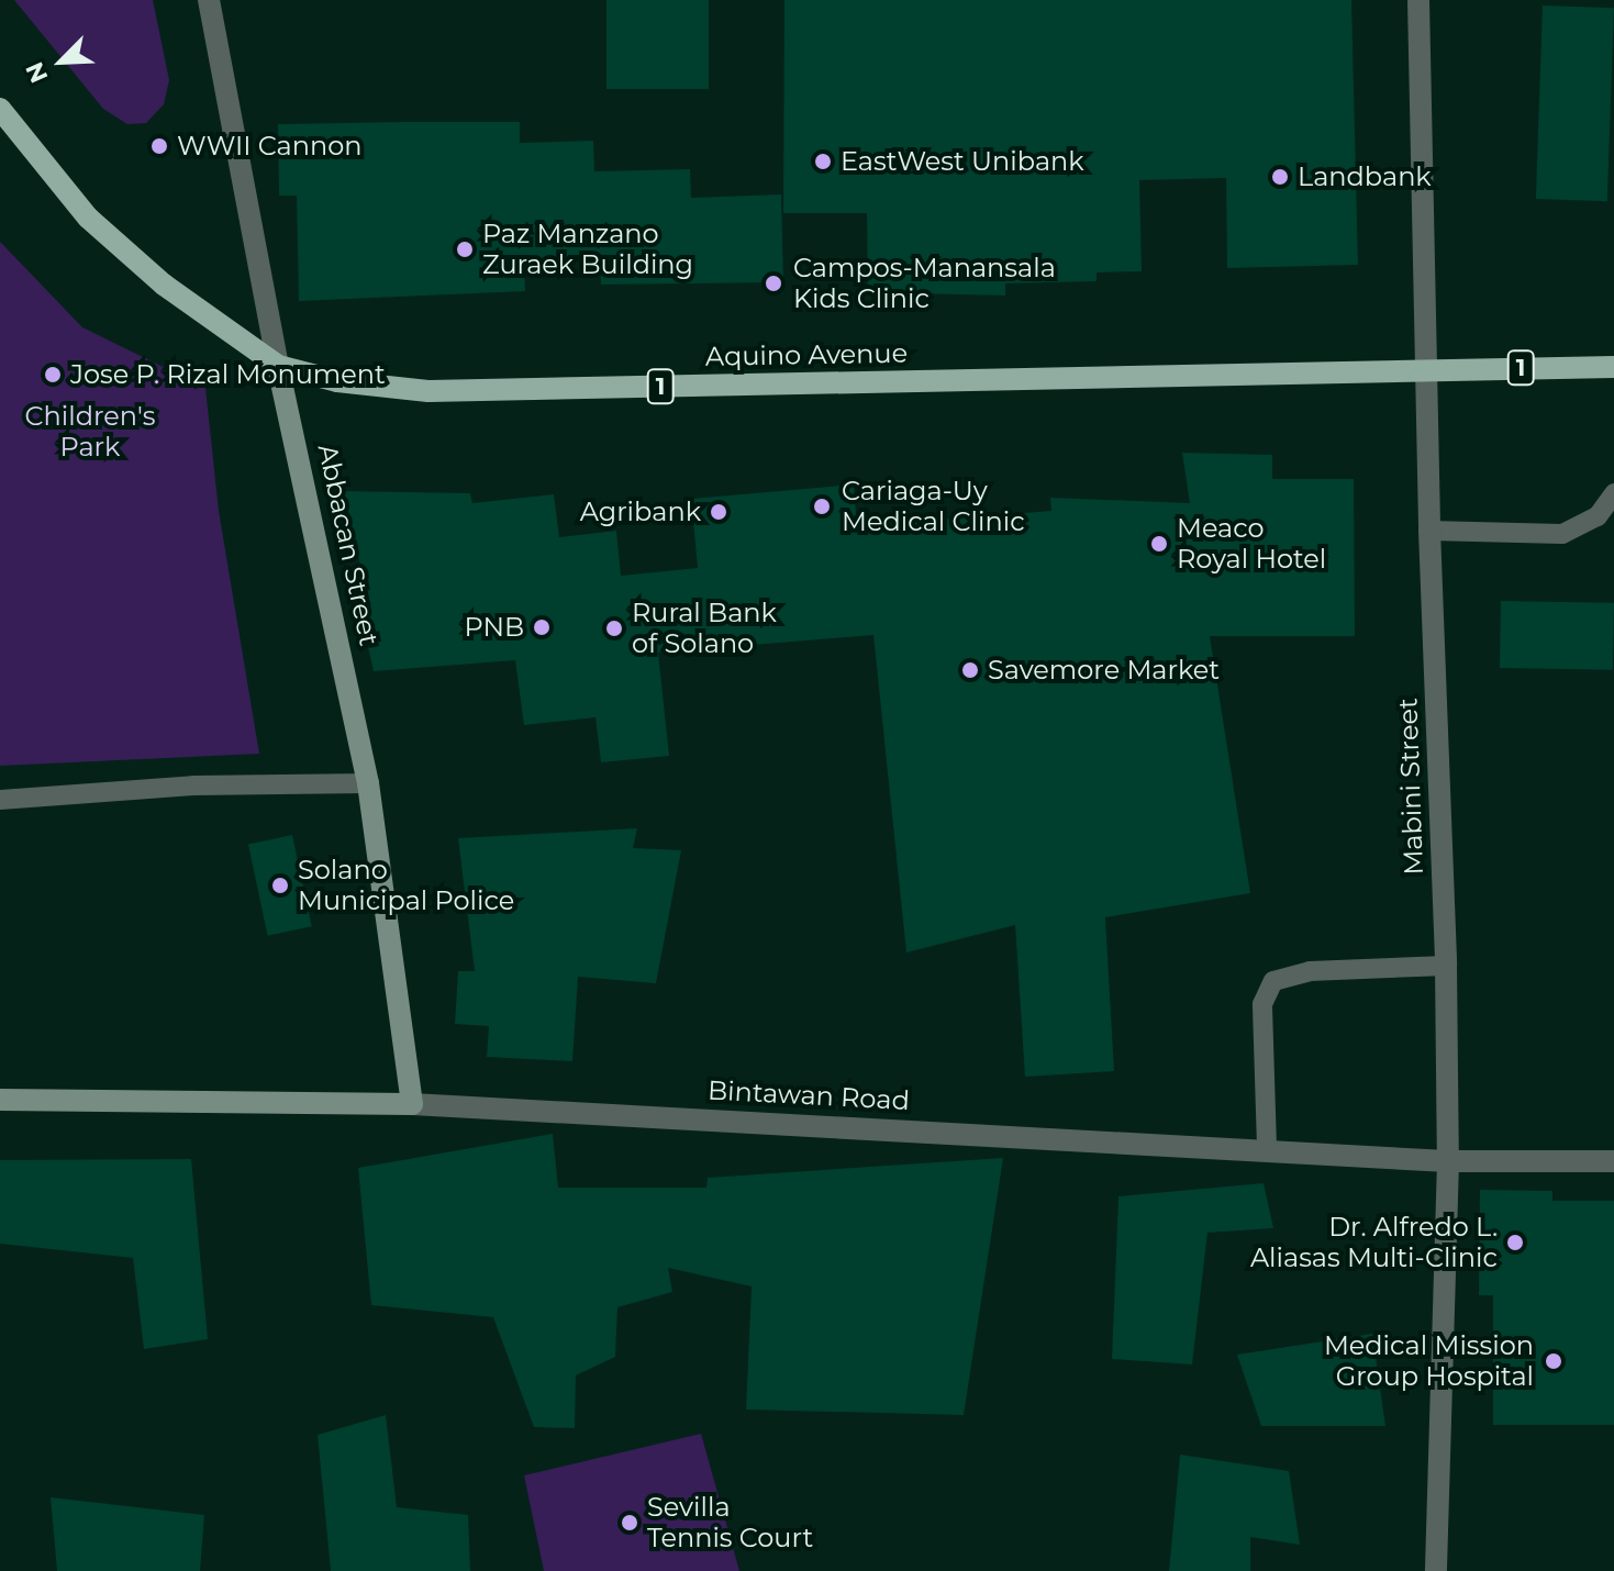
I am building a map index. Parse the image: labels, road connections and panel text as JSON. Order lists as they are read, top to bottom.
{
  "streets": {
    "main road": [
      "Aquino Avenue",
      "1",
      "Abbacan Street",
      "Bintawan Road"
    ],
    "street": ["Mabini Street"]
  },
  "crossings": [
    ["Aquino Avenue", "Abbacan Street"],
    ["Aquino Avenue", "Mabini Street"],
    ["Abbacan Street", "Bintawan Road"],
    ["Mabini Street", "Bintawan Road"]
  ],
  "parks": ["Children's Park"],
  "places": [
    "WWII Cannon",
    "EastWest Unibank",
    "Landbank",
    "Paz Manzano Zuraek Building",
    "Campos-Manansala Kids Clinic",
    "Jose P. Rizal Monument",
    "Cariaga-Uy Medical Clinic",
    "Agribank",
    "Meaco Royal Hotel",
    "PNB",
    "Rural Bank of Solano",
    "Savemore Market",
    "Solano Municipal Police",
    "Dr. Alfredo L. Aliasas Multi-Clinic",
    "Medical Mission Group Hospital",
    "Sevilla Tennis Court"
  ],
  "north": "bottom left"
}
